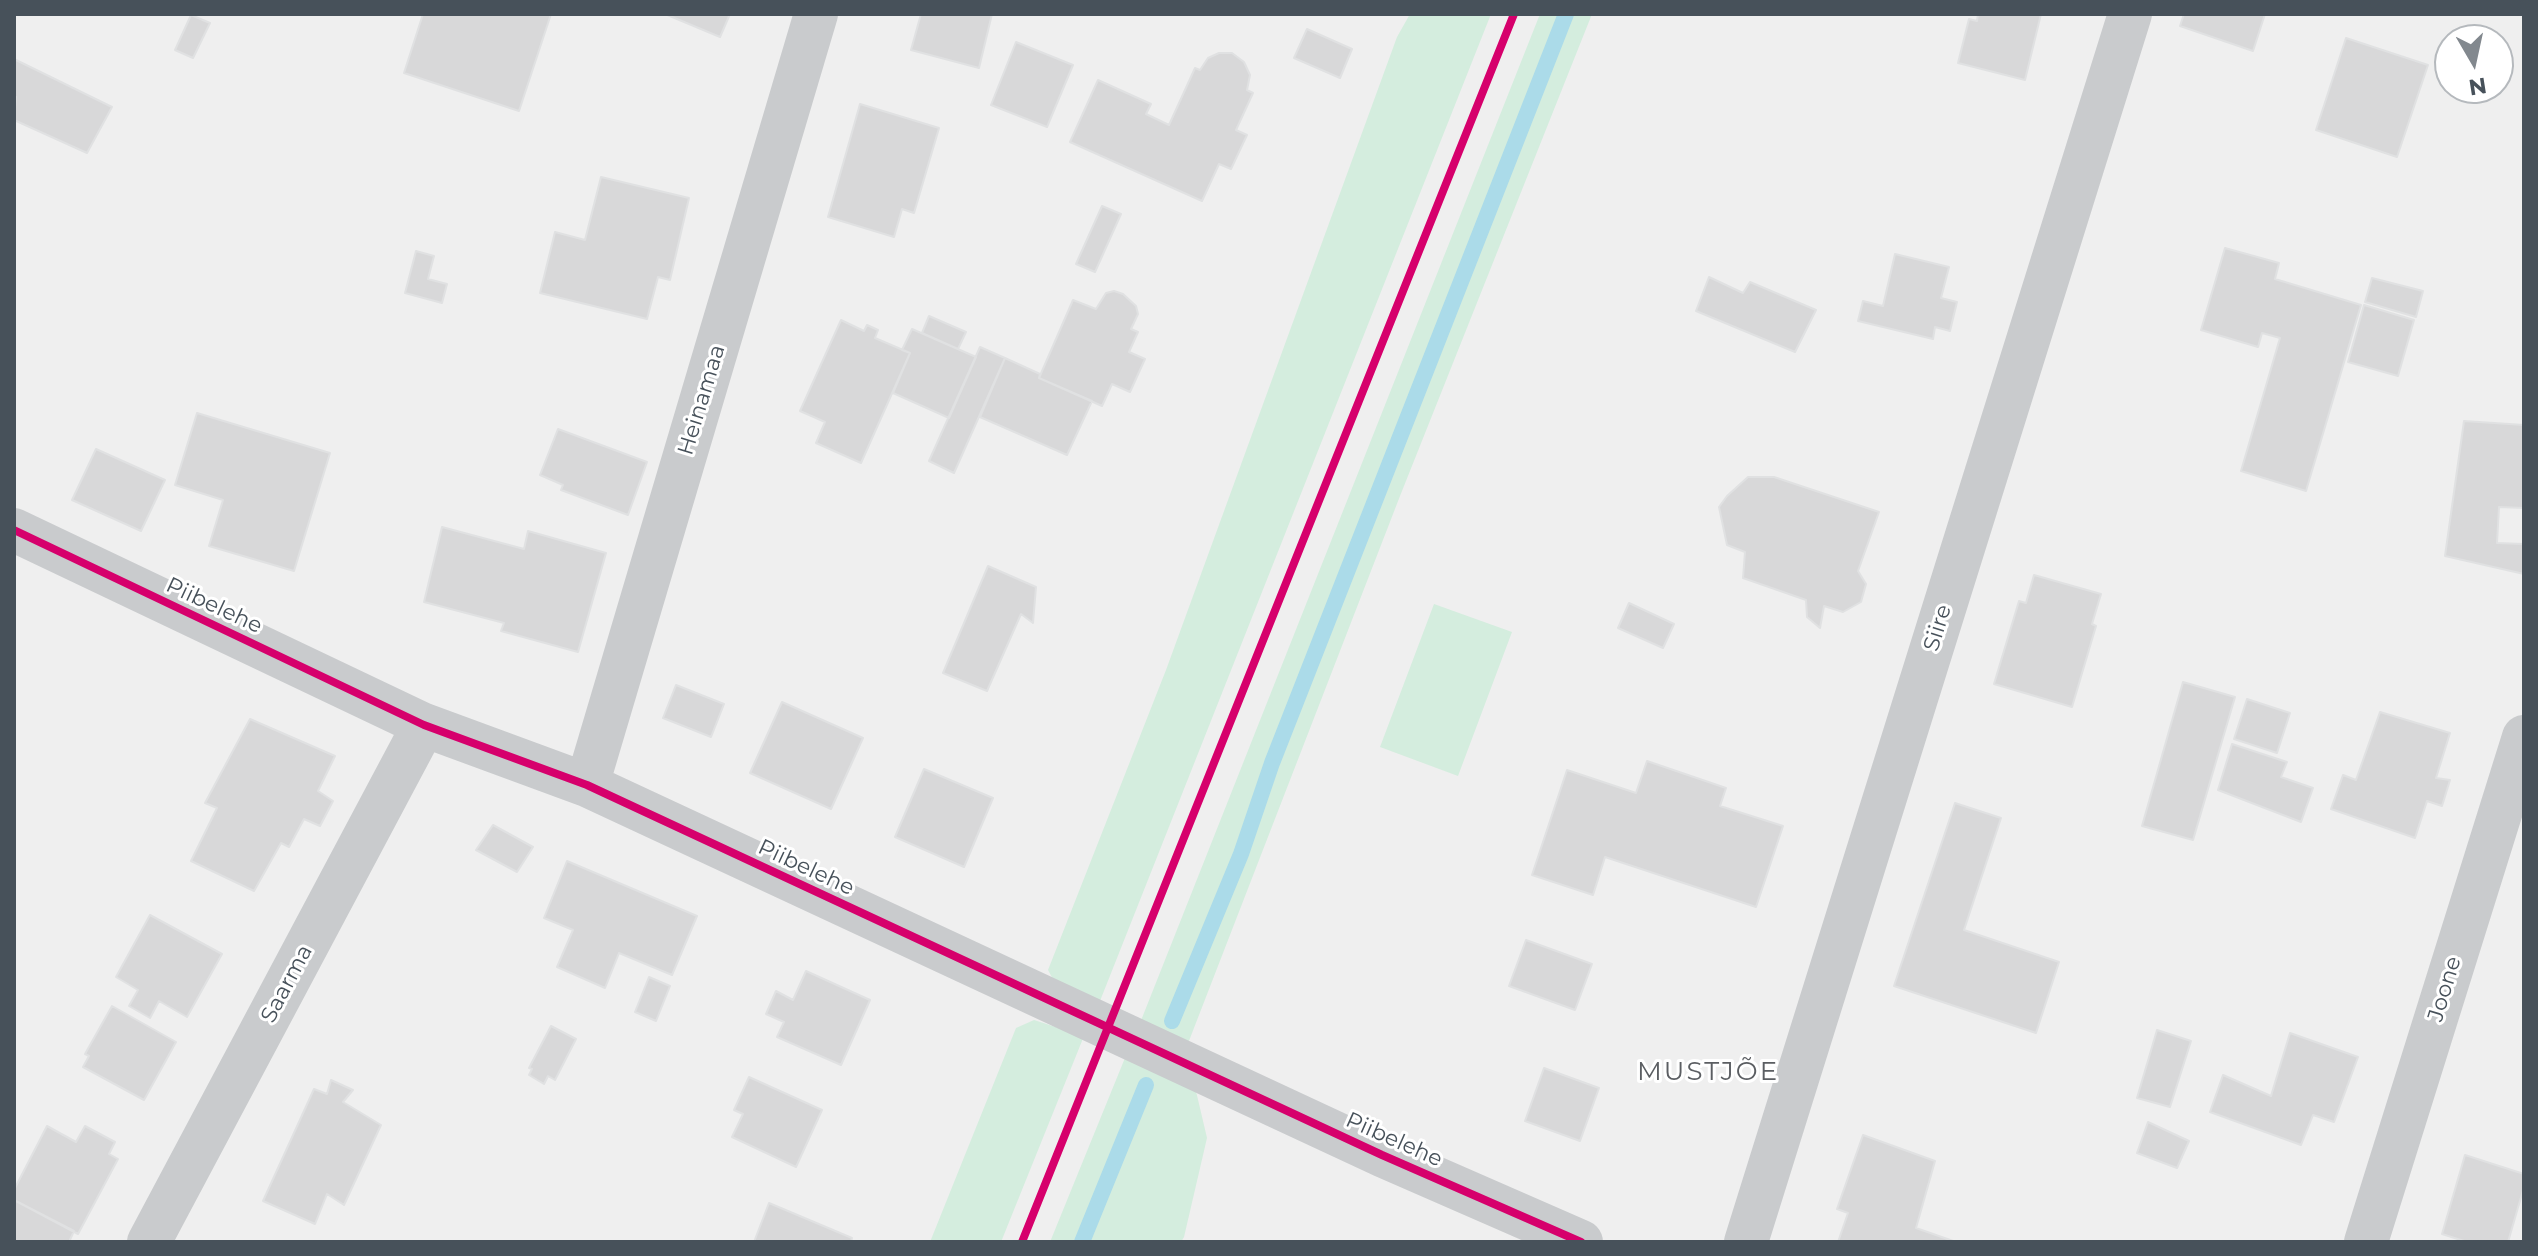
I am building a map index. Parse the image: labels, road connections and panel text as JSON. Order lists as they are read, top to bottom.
{
  "streets": {
    "street": [
      "Heinamaa",
      "Piibelehe",
      "Siire",
      "Saarma",
      "Joone"
    ]
  },
  "crossings": [
    ["Heinamaa", "Piibelehe"],
    ["Piibelehe", "Saarma"]
  ],
  "districts": ["MUSTJÕE"],
  "north": "bottom"
}
